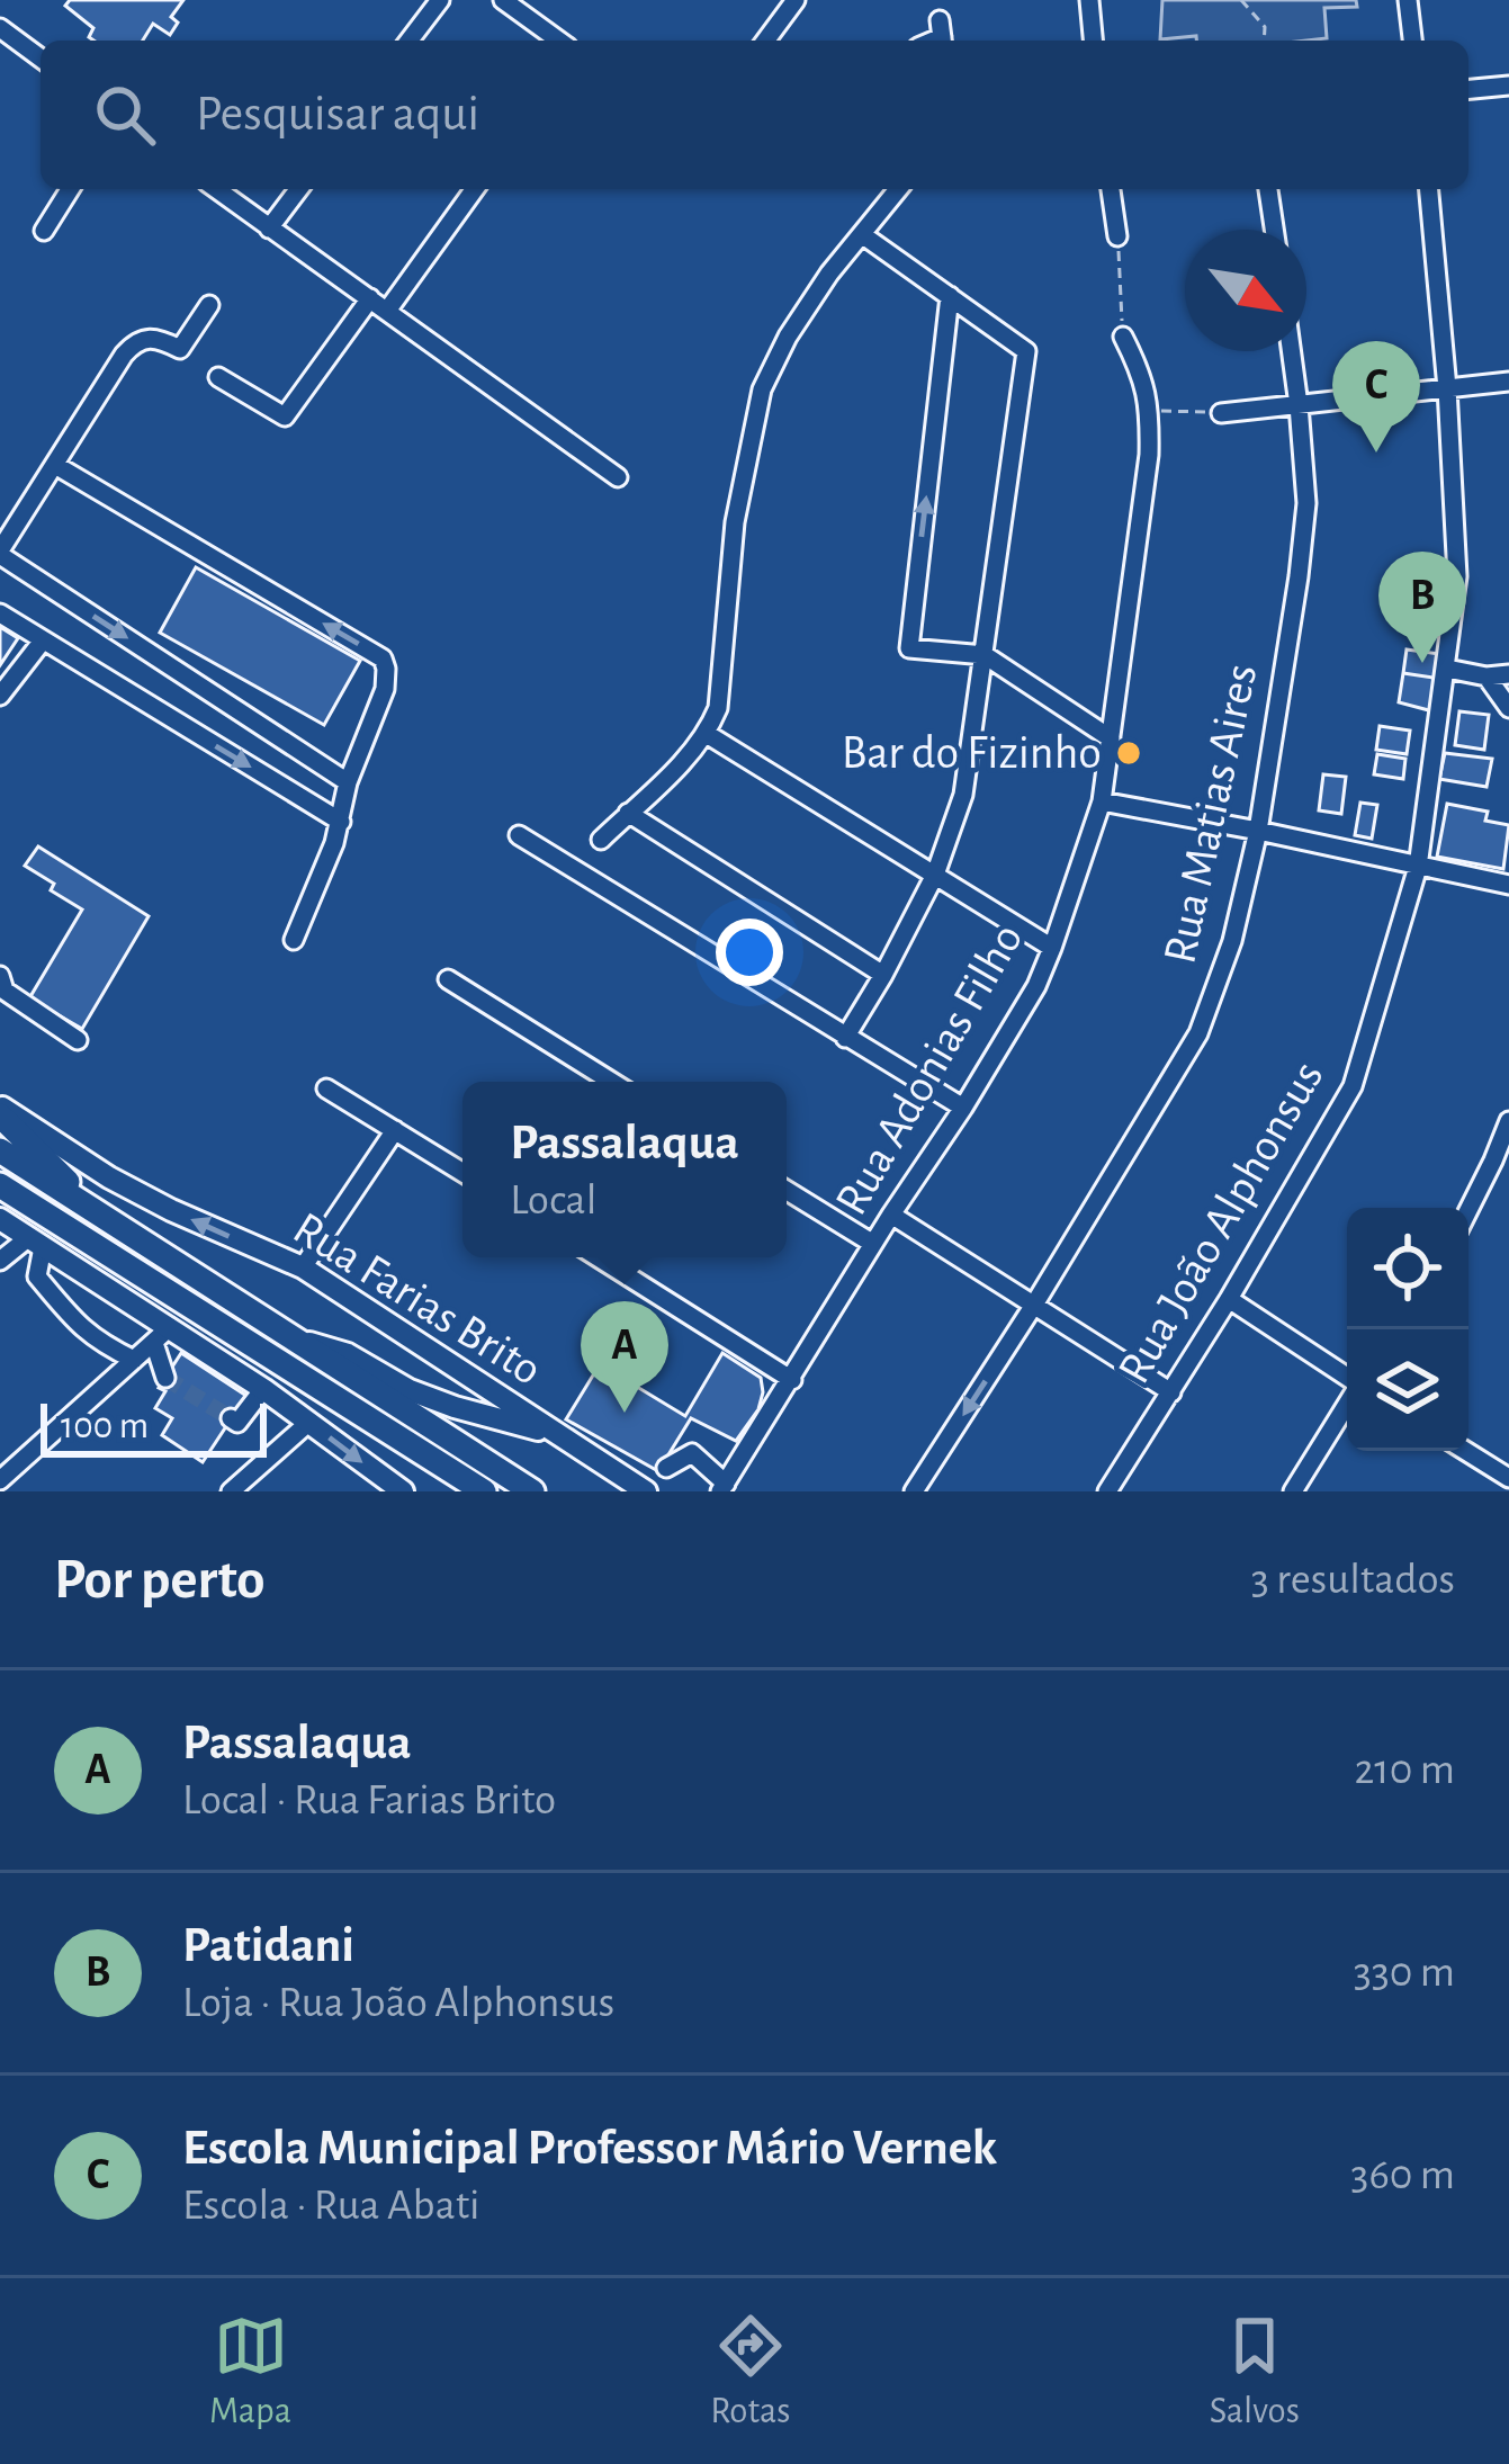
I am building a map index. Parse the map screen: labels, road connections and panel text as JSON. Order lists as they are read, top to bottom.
{
  "streets": {
    "main road": ["Rua Farias Brito"],
    "street": ["Rua Matias Aires", "Rua Adonias Filho", "Rua João Alphonsus"]
  },
  "places": ["Bar do Fizinho"],
  "scale_bar": "100 m",
  "north": "bottom right",
  "page": {
    "search": "Pesquisar aqui",
    "pins": ["C", "B", "A"],
    "popup": ["Passalaqua", "Local"],
    "scale": "100 m",
    "heading": ["Por perto", "3 resultados"],
    "list": [
      {
        "mark": "A",
        "name": "Passalaqua",
        "note": "Local · Rua Farias Brito",
        "value": "210 m"
      },
      {
        "mark": "B",
        "name": "Patidani",
        "note": "Loja · Rua João Alphonsus",
        "value": "330 m"
      },
      {
        "mark": "C",
        "name": "Escola Municipal Professor Mário Vernek",
        "note": "Escola · Rua Abati",
        "value": "360 m"
      }
    ],
    "nav": ["Mapa", "Rotas", "Salvos"]
  }
}
